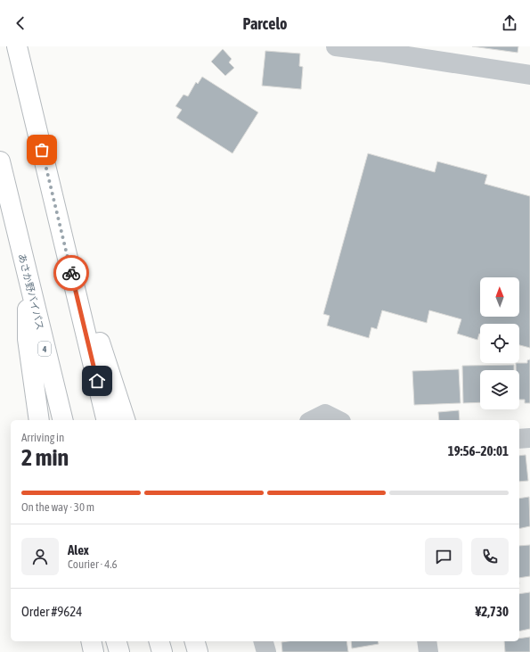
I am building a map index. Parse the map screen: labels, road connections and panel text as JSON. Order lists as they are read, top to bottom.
{
  "streets": {
    "highway": ["あさか野バイパス", "4"]
  },
  "north": "top",
  "page": {
    "header": "Parcelo",
    "heading": ["2 min", "Arriving in", "19:56–20:01"],
    "panel": [
      "Alex",
      "Courier · 4.6",
      "Order #9624",
      "¥2,730"
    ],
    "bar": "On the way · 30 m"
  }
}
